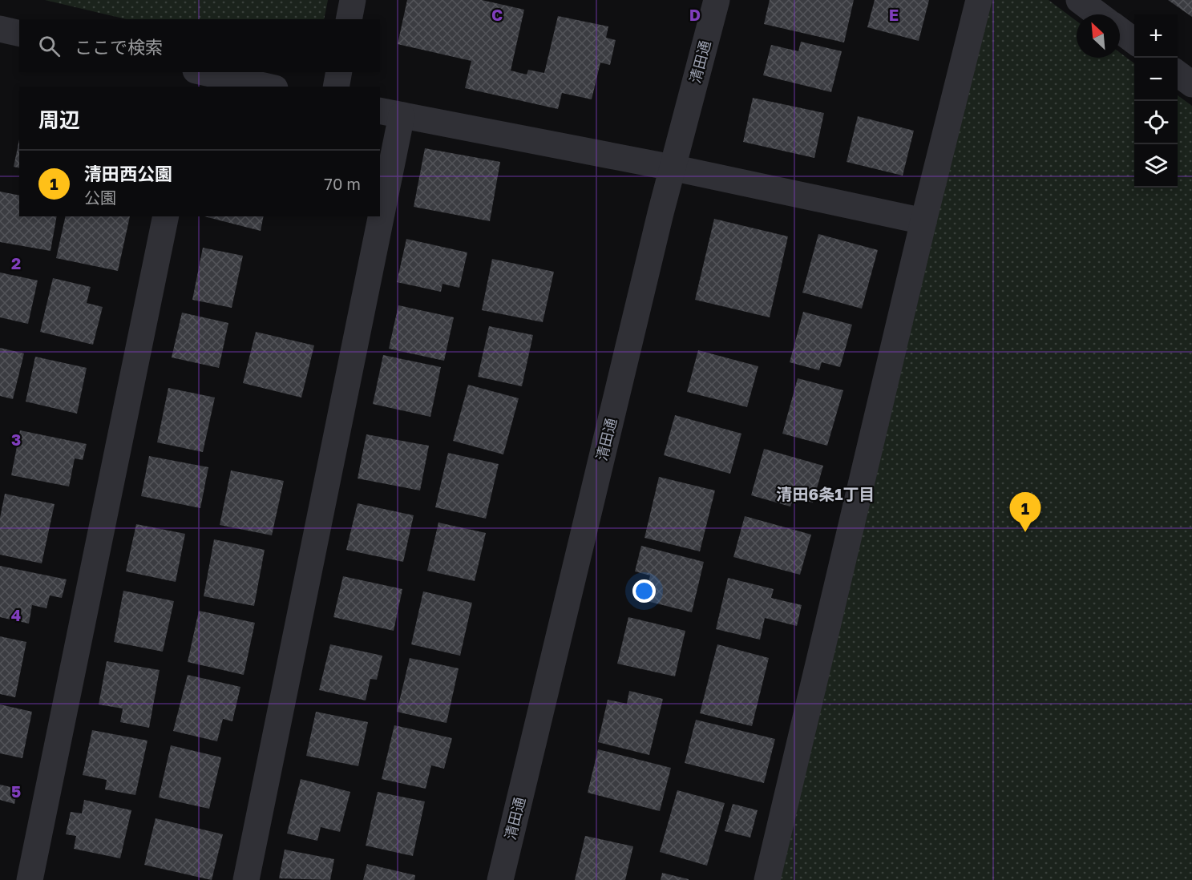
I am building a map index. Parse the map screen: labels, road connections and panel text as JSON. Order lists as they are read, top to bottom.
{
  "streets": {
    "street": ["清田通"]
  },
  "districts": ["清田6条1丁目"],
  "north": "top left",
  "page": {
    "map_buttons": ["+", "−"],
    "search": "ここで検索",
    "heading": "周辺",
    "list": [
      {
        "mark": "1",
        "name": "清田西公園",
        "note": "公園",
        "value": "70 m"
      }
    ],
    "pins": "1"
  },
  "grid": {
    "columns": ["C", "D", "E"],
    "rows": [
      "2",
      "3",
      "4",
      "5"
    ]
  }
}
